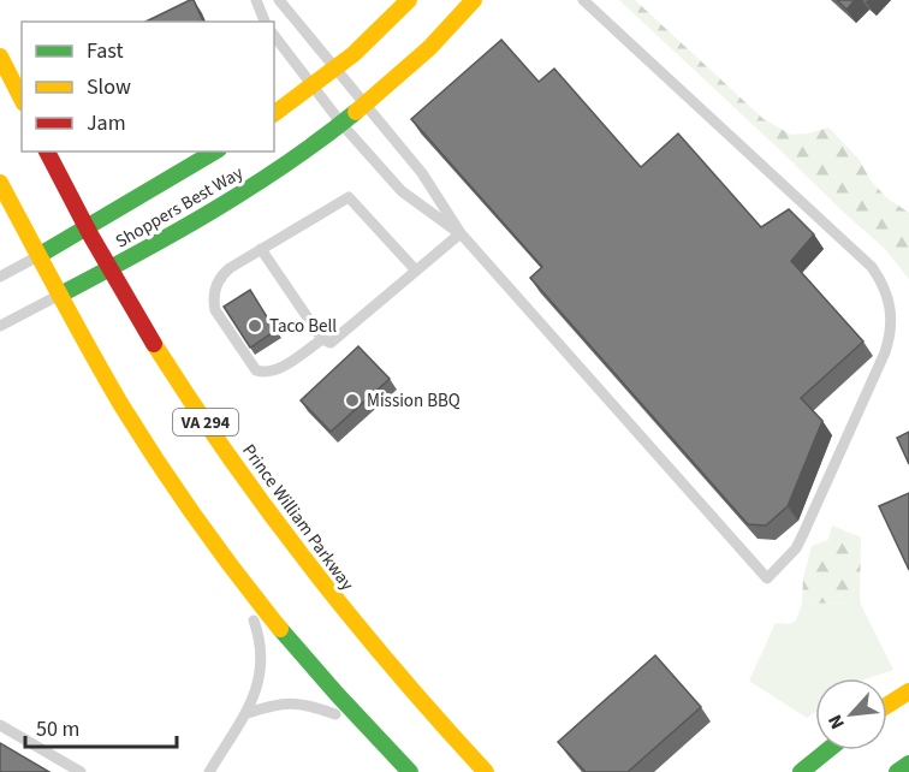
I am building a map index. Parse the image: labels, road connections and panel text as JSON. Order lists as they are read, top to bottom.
{
  "streets": {
    "main road": ["Shoppers Best Way", "VA 294", "Prince William Parkway"]
  },
  "crossings": [
    ["Shoppers Best Way", "Prince William Parkway"]
  ],
  "places": ["Taco Bell", "Mission BBQ"],
  "legend": ["Fast", "Slow", "Jam"],
  "scale_bar": "50 m",
  "north": "bottom left"
}
